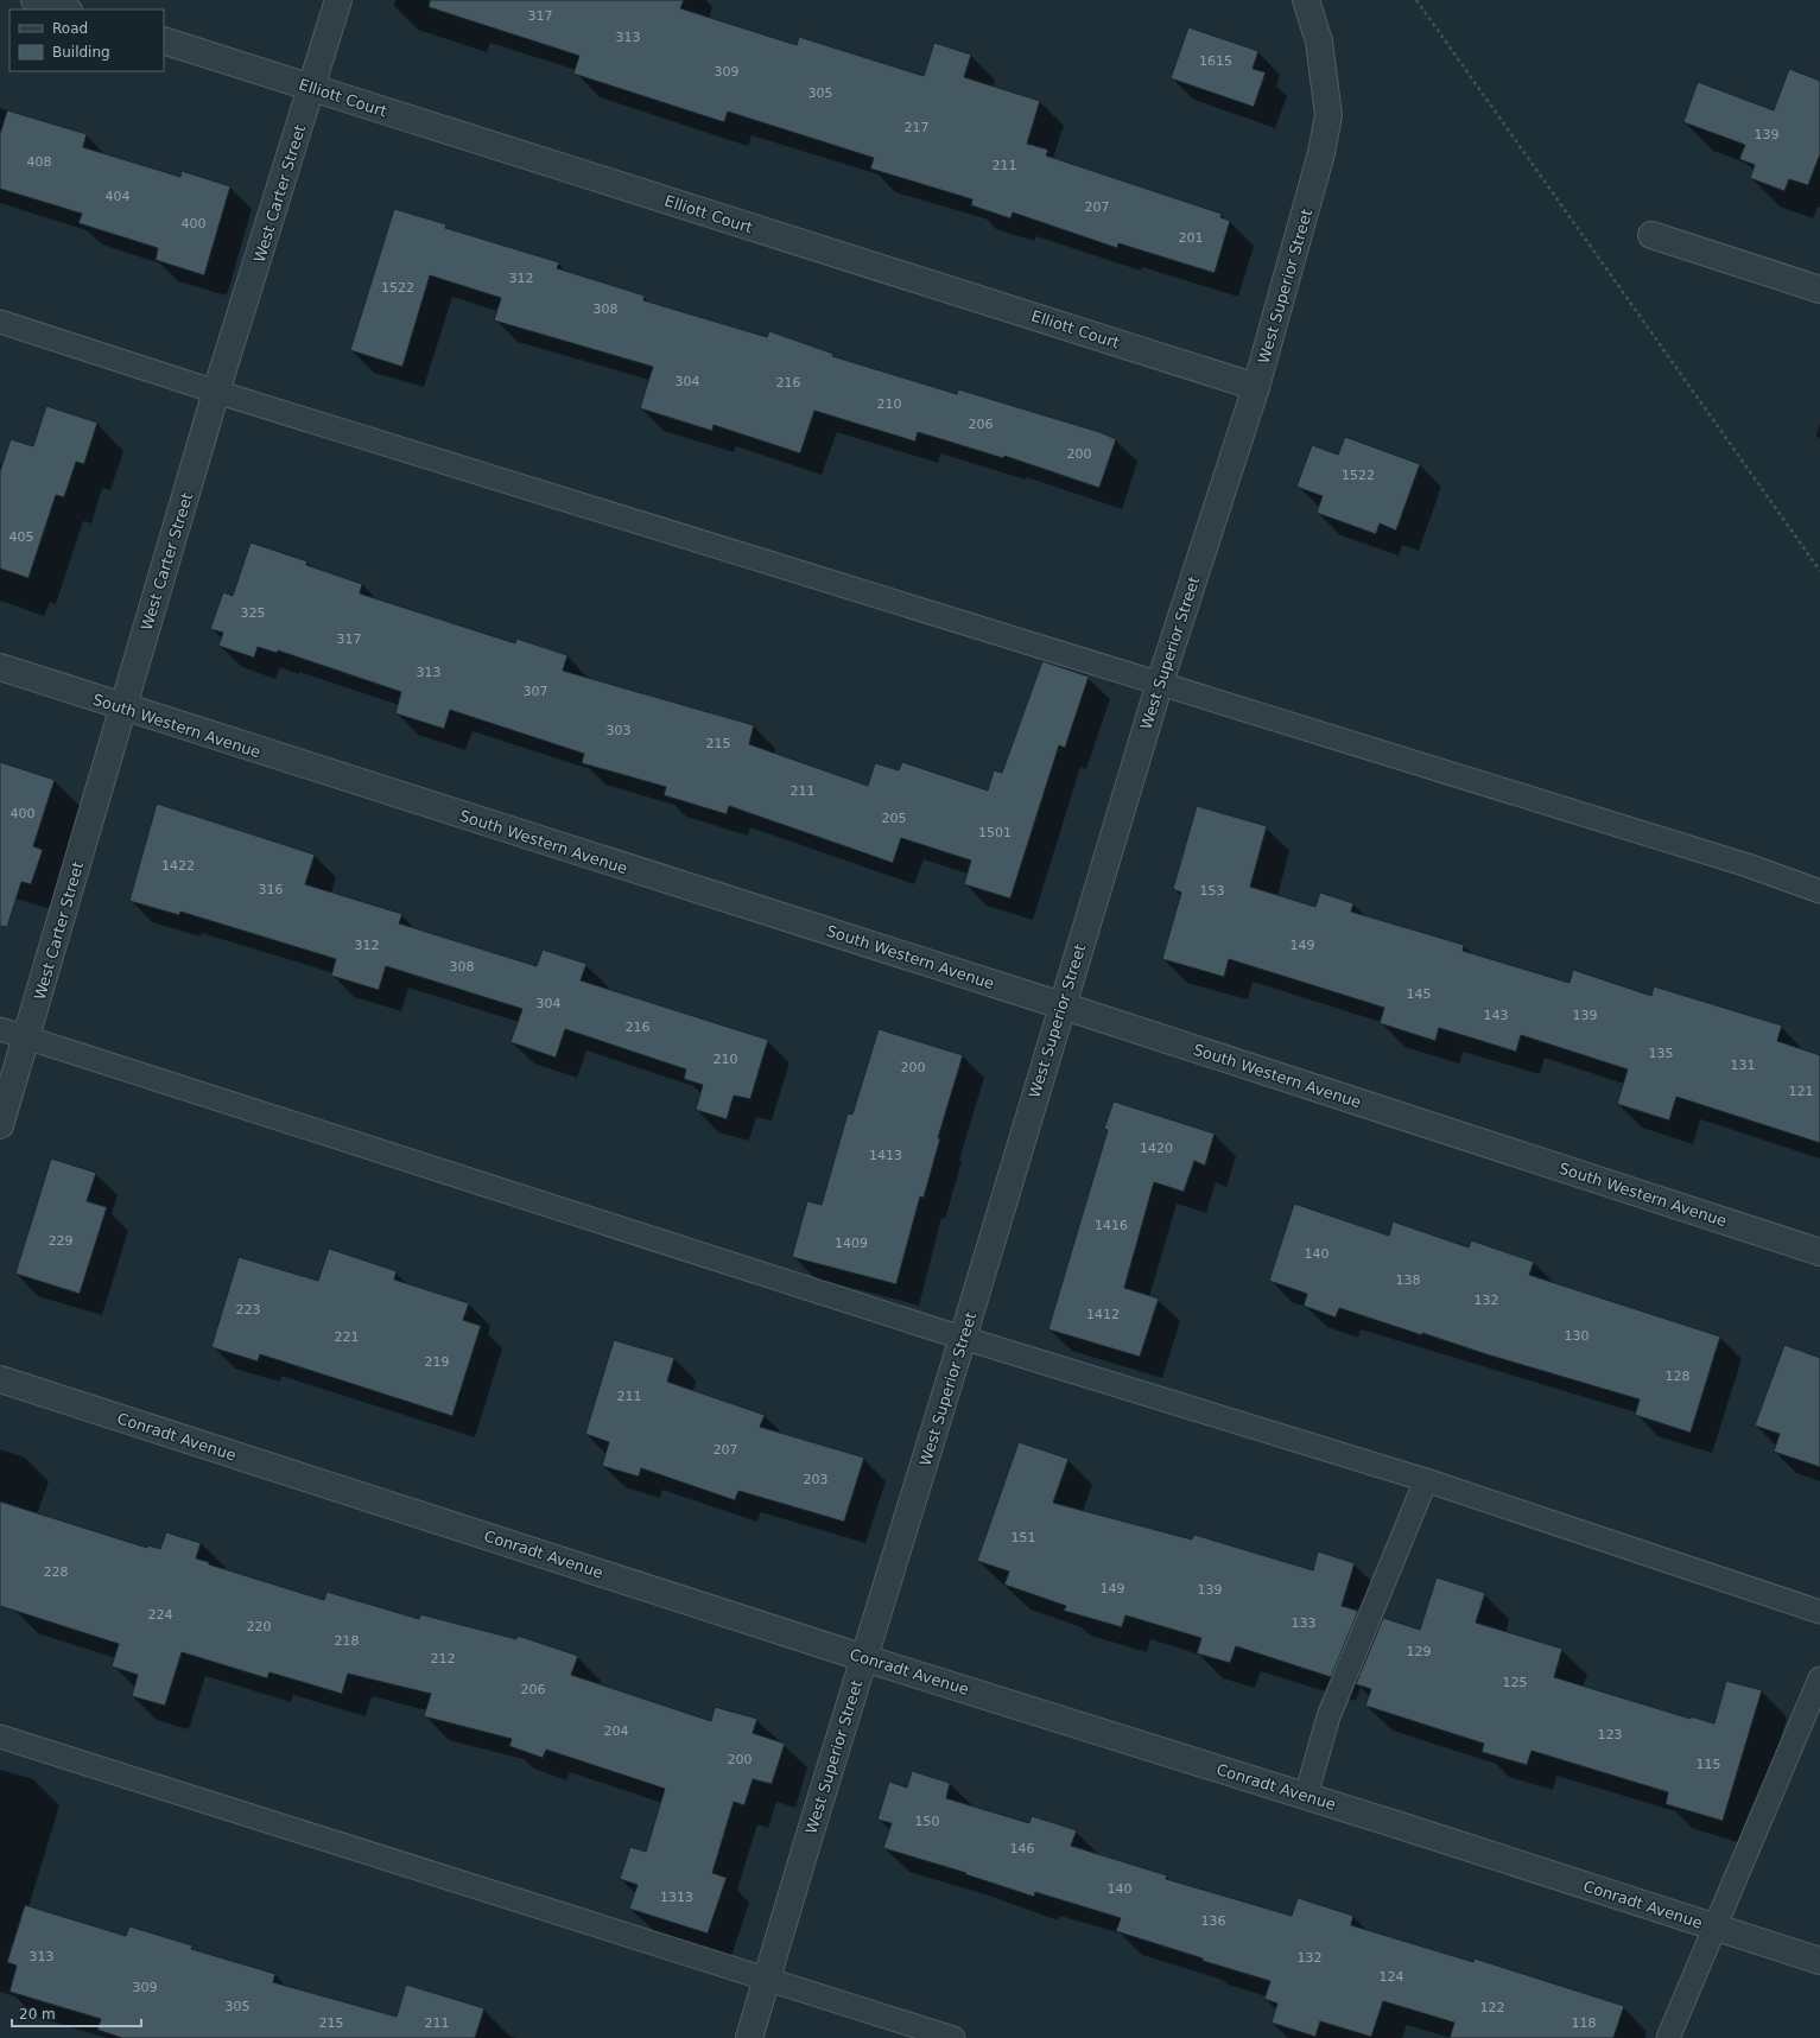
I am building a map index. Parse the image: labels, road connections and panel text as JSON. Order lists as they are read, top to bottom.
{
  "streets": {
    "street": [
      "Elliott Court",
      "West Carter Street",
      "West Superior Street",
      "South Western Avenue",
      "Conradt Avenue"
    ]
  },
  "crossings": [
    ["Elliott Court", "West Carter Street"],
    ["Elliott Court", "West Superior Street"],
    ["West Carter Street", "South Western Avenue"],
    ["West Superior Street", "South Western Avenue"],
    ["West Superior Street", "Conradt Avenue"]
  ],
  "house_numbers": [
    "317",
    "313",
    "1615",
    "309",
    "305",
    "217",
    "139",
    "408",
    "211",
    "404",
    "207",
    "400",
    "201",
    "312",
    "1522",
    "308",
    "304",
    "216",
    "210",
    "206",
    "200",
    "1522",
    "405",
    "325",
    "317",
    "313",
    "307",
    "303",
    "215",
    "211",
    "400",
    "205",
    "1501",
    "1422",
    "316",
    "153",
    "312",
    "149",
    "308",
    "145",
    "304",
    "143",
    "139",
    "216",
    "135",
    "210",
    "131",
    "200",
    "121",
    "1420",
    "1413",
    "1416",
    "229",
    "1409",
    "140",
    "138",
    "132",
    "223",
    "1412",
    "130",
    "221",
    "219",
    "128",
    "211",
    "207",
    "203",
    "151",
    "228",
    "149",
    "139",
    "224",
    "133",
    "220",
    "218",
    "129",
    "212",
    "125",
    "206",
    "204",
    "123",
    "200",
    "115",
    "150",
    "146",
    "140",
    "1313",
    "136",
    "313",
    "132",
    "124",
    "309",
    "305",
    "122",
    "215",
    "211",
    "118"
  ],
  "legend": ["Road", "Building"],
  "scale_bar": "20 m"
}
